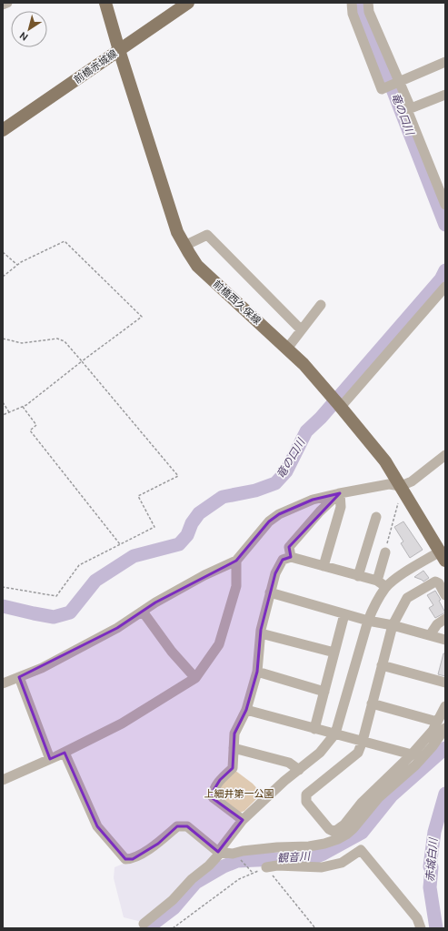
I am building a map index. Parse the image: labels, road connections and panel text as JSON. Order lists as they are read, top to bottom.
{
  "streets": {
    "main road": ["前橋赤城線", "前橋西久保線"]
  },
  "crossings": [
    ["前橋赤城線", "前橋西久保線"]
  ],
  "water": ["竜の口川", "観音川", "赤城白川"],
  "parks": ["上細井第一公園"],
  "north": "bottom left"
}
